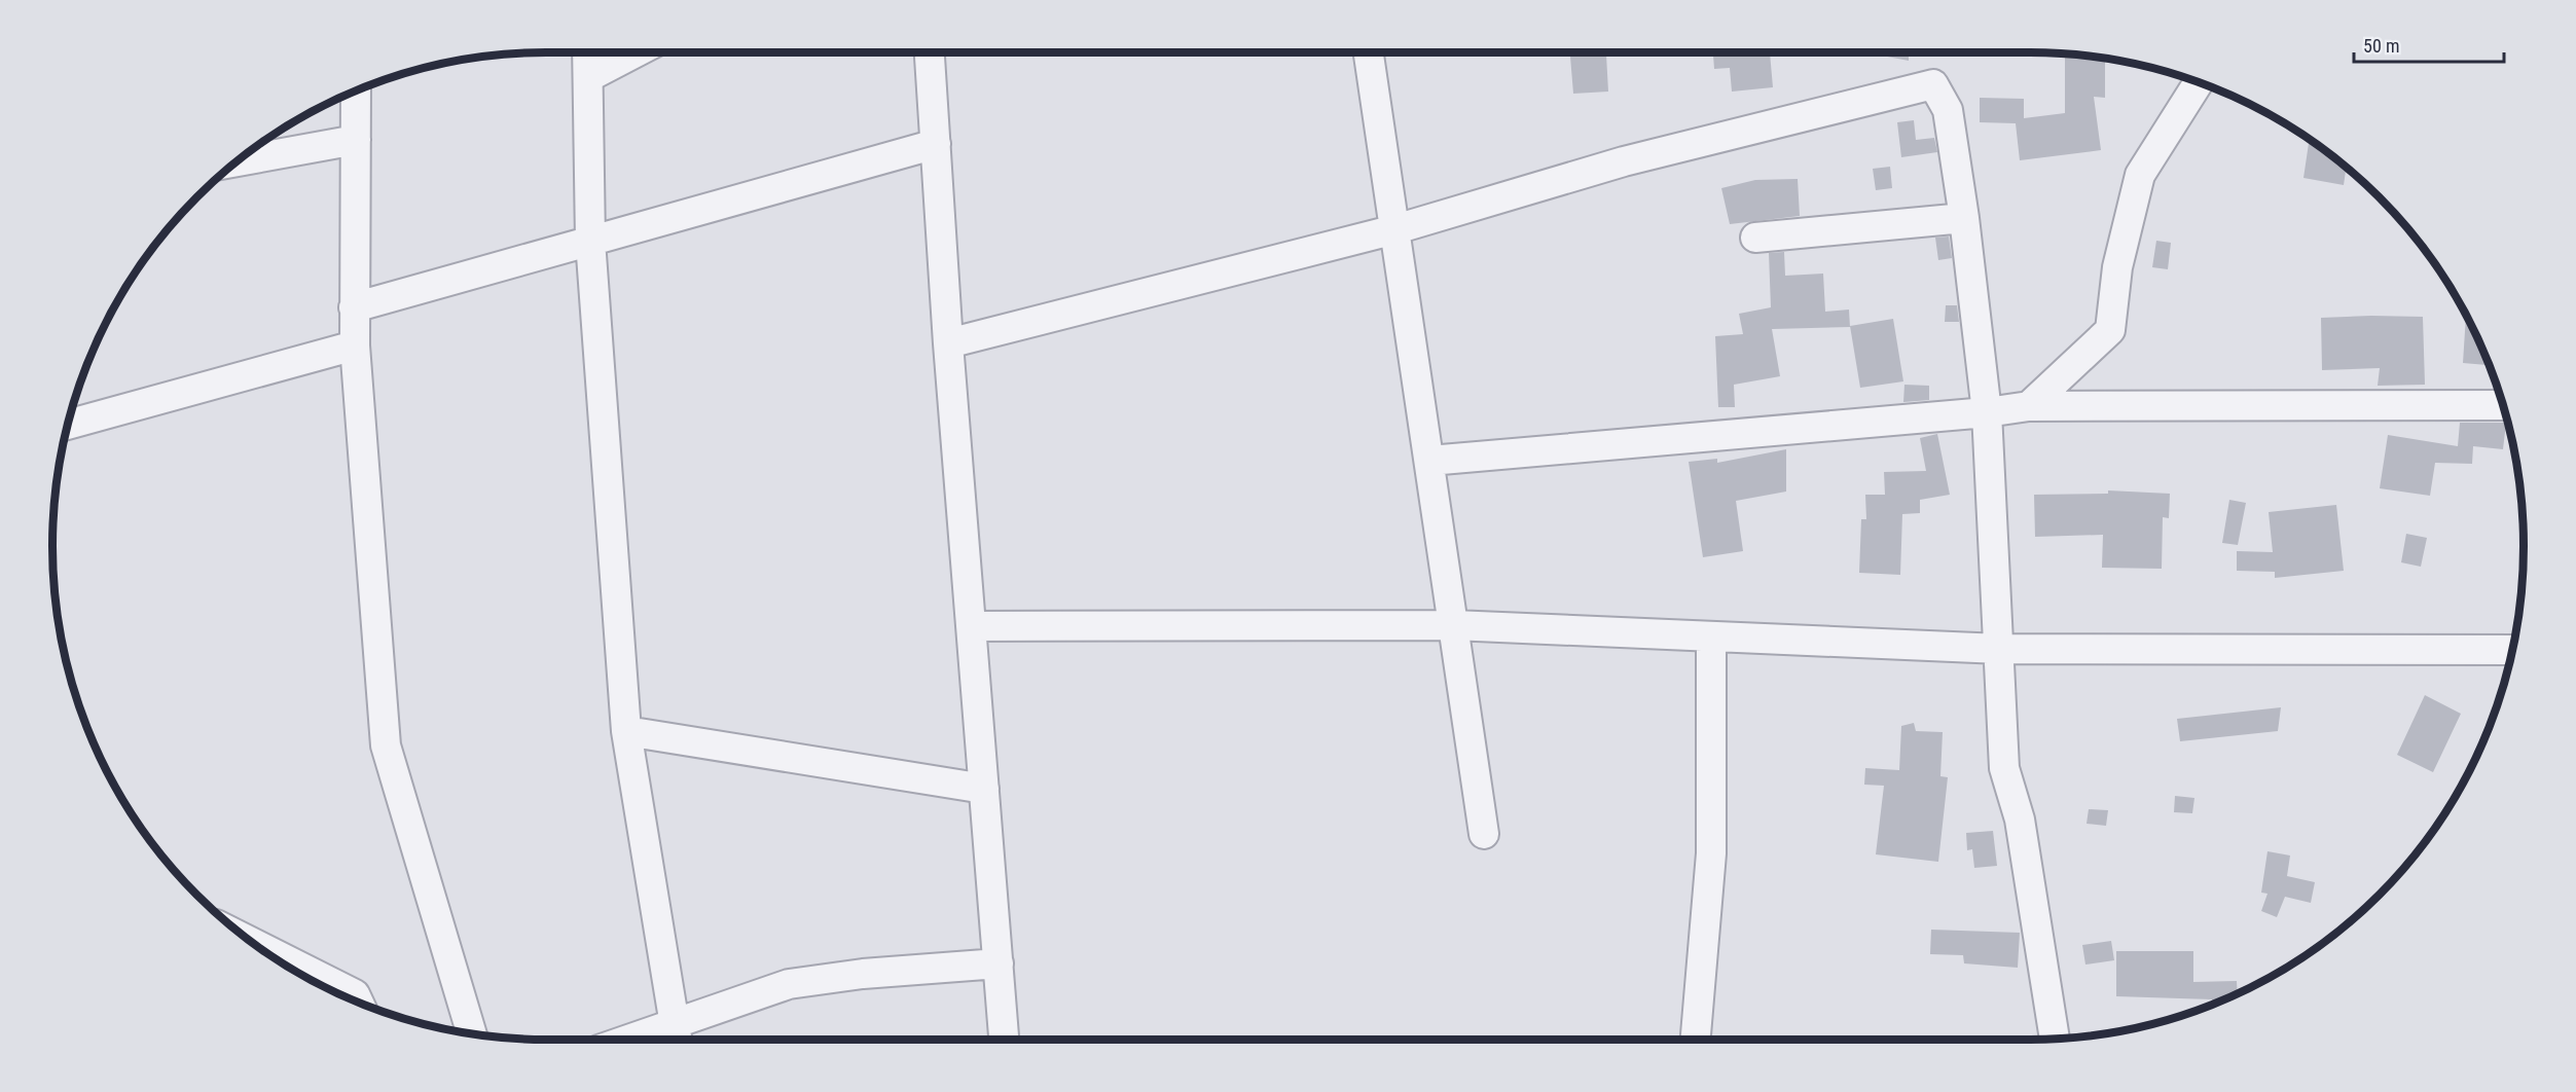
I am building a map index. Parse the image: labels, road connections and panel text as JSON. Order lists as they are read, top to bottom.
{
  "scale_bar": "50 m"
}
